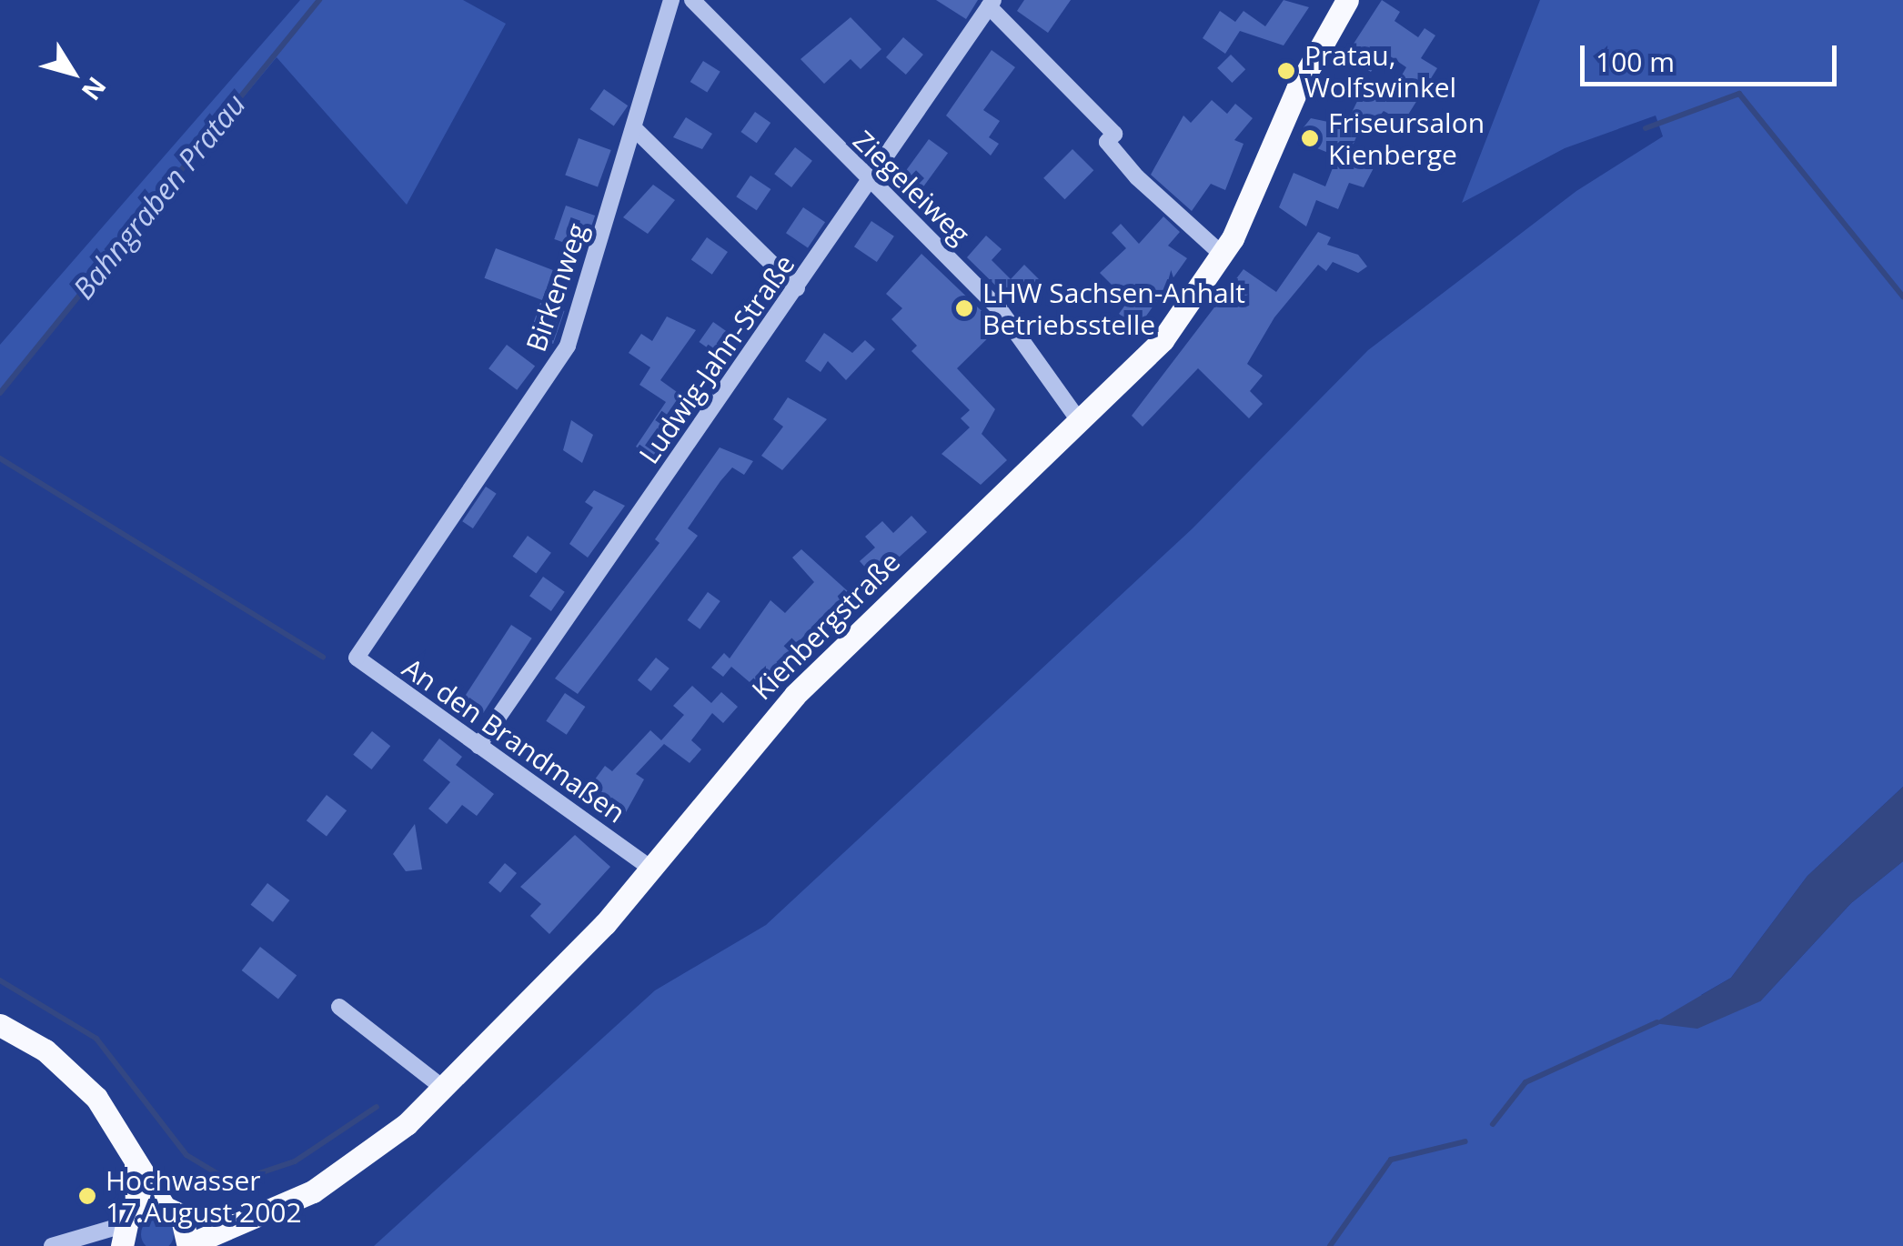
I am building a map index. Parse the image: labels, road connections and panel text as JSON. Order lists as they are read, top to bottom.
{
  "streets": {
    "main road": ["Kienbergstraße"],
    "street": [
      "Ziegeleiweg",
      "Birkenweg",
      "Ludwig-Jahn-Straße",
      "An den Brandmaßen"
    ]
  },
  "crossings": [
    ["Ziegeleiweg", "Ludwig-Jahn-Straße"],
    ["Ziegeleiweg", "Kienbergstraße"],
    ["Birkenweg", "An den Brandmaßen"],
    ["Ludwig-Jahn-Straße", "An den Brandmaßen"],
    ["Kienbergstraße", "An den Brandmaßen"]
  ],
  "water": ["Bahngraben Pratau"],
  "places": [
    "Pratau, Wolfswinkel",
    "Friseursalon Kienberge",
    "LHW Sachsen-Anhalt Betriebsstelle",
    "Hochwasser 17.August 2002"
  ],
  "scale_bar": "100 m",
  "north": "bottom right"
}
